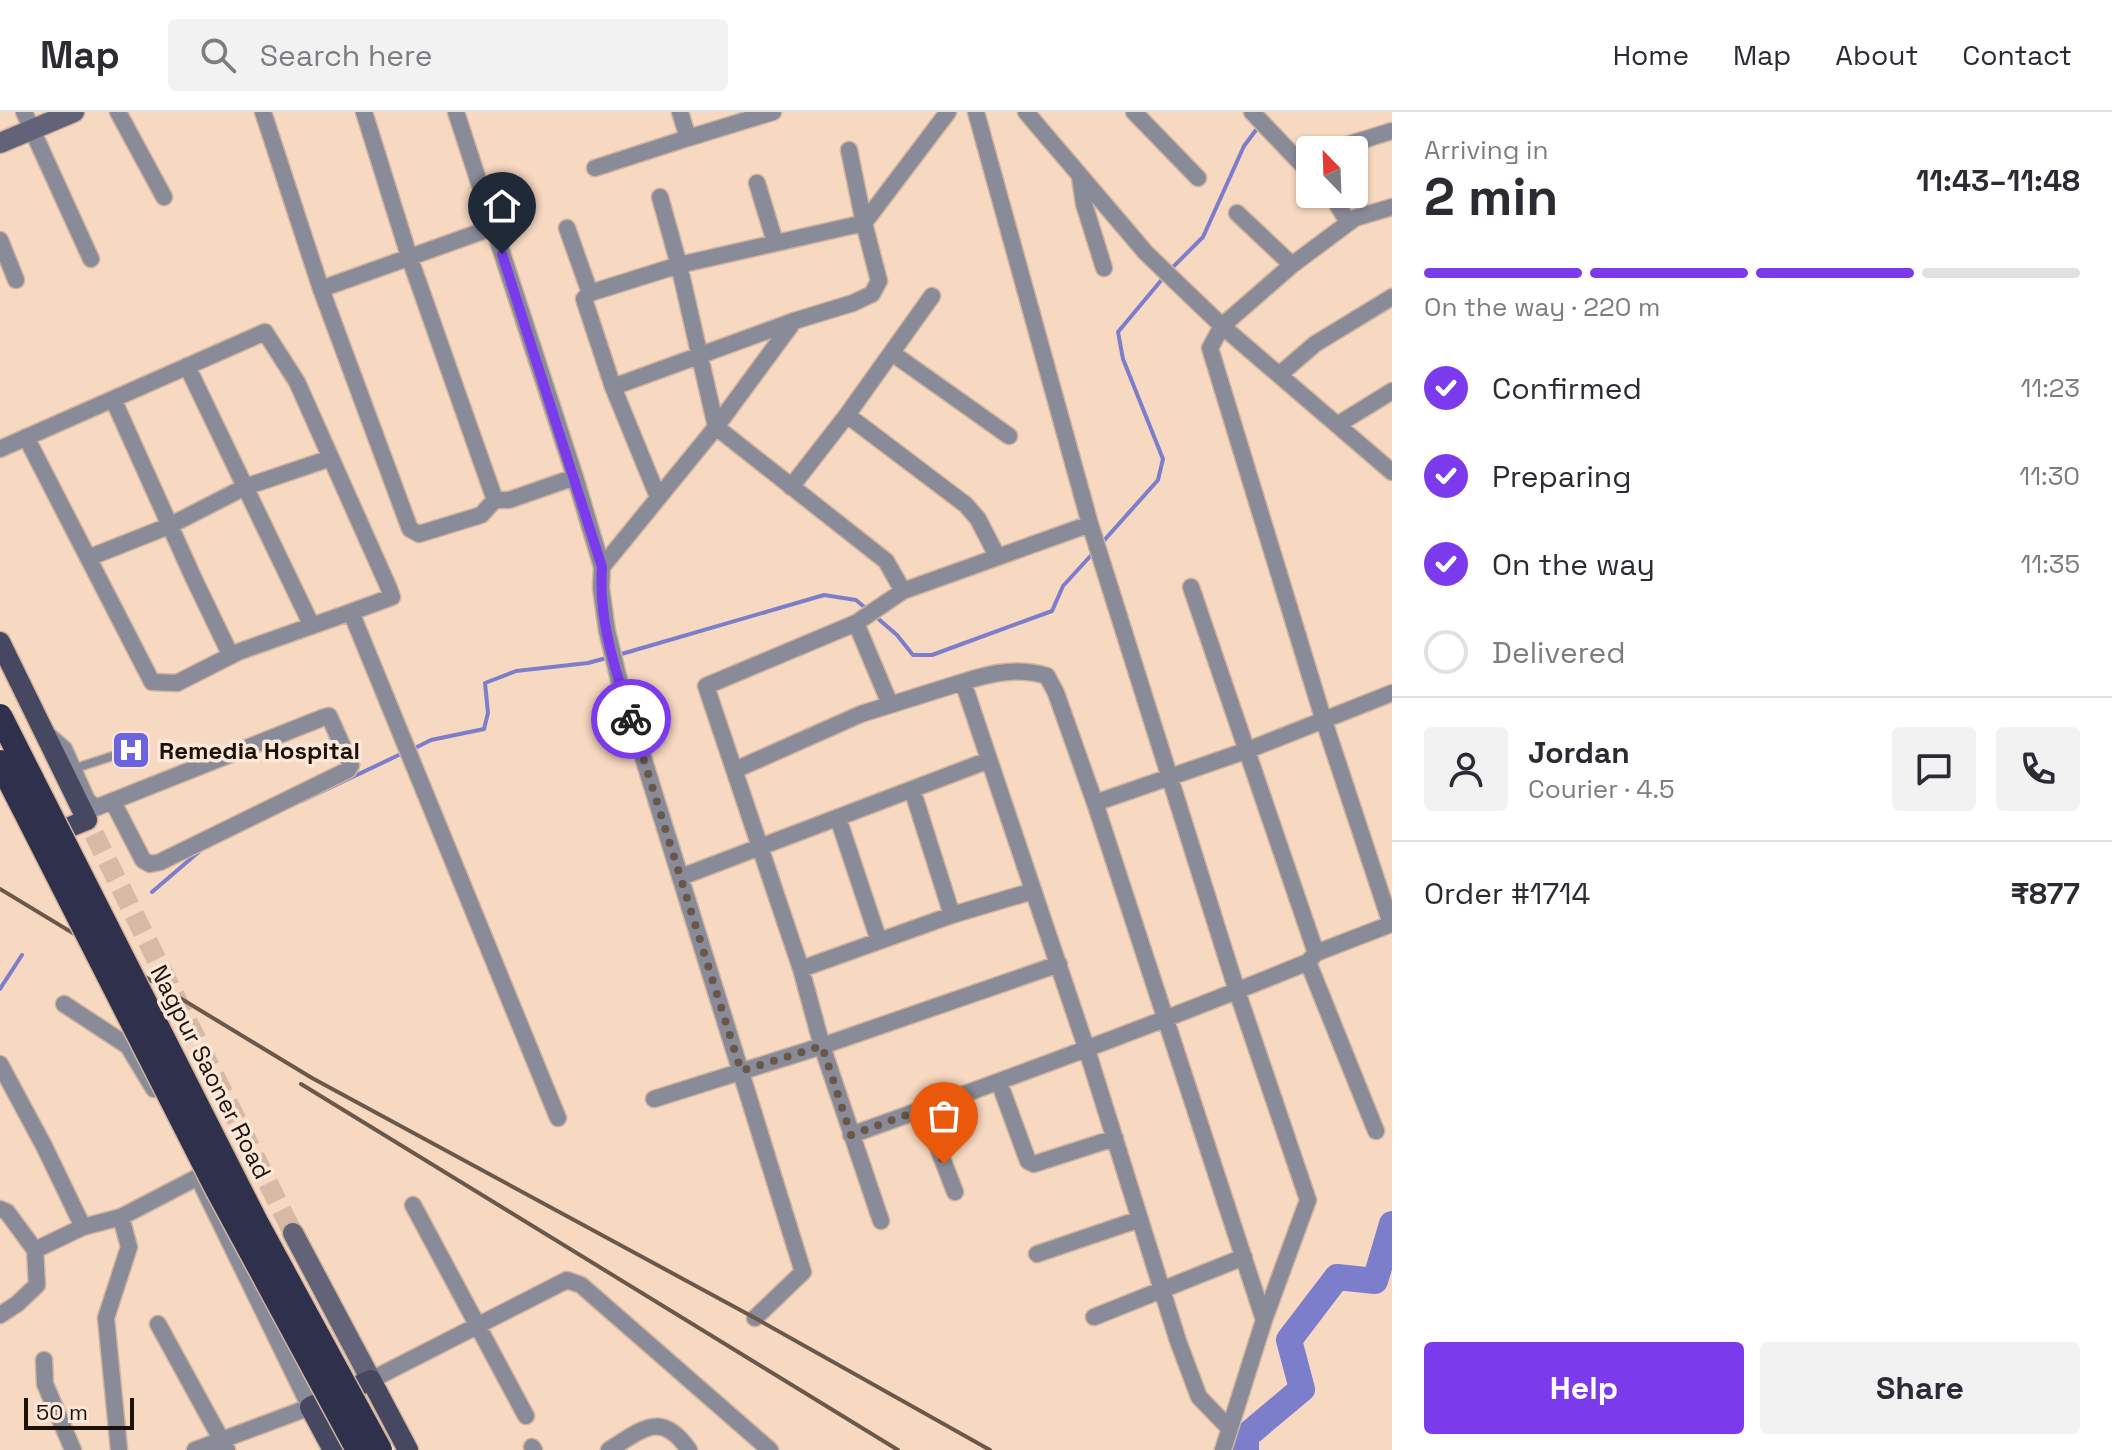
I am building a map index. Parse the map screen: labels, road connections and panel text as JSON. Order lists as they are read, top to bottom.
{
  "streets": {
    "highway": ["Nagpur Saoner Road"]
  },
  "places": {
    "hospital": ["Remedia Hospital"]
  },
  "scale_bar": "50 m",
  "north": "top left",
  "page": {
    "header": "Map",
    "search": "Search here",
    "nav": [
      "Home",
      "Map",
      "About",
      "Contact"
    ],
    "heading": ["2 min", "Arriving in", "11:43–11:48"],
    "panel": [
      "Jordan",
      "Courier · 4.5",
      "Order #1714",
      "₹877"
    ],
    "bar": "On the way · 220 m",
    "list": [
      ["Confirmed", "11:23"],
      ["Preparing", "11:30"],
      ["On the way", "11:35"],
      "Delivered"
    ],
    "buttons": ["Help", "Share"],
    "scale": "50 m"
  }
}
